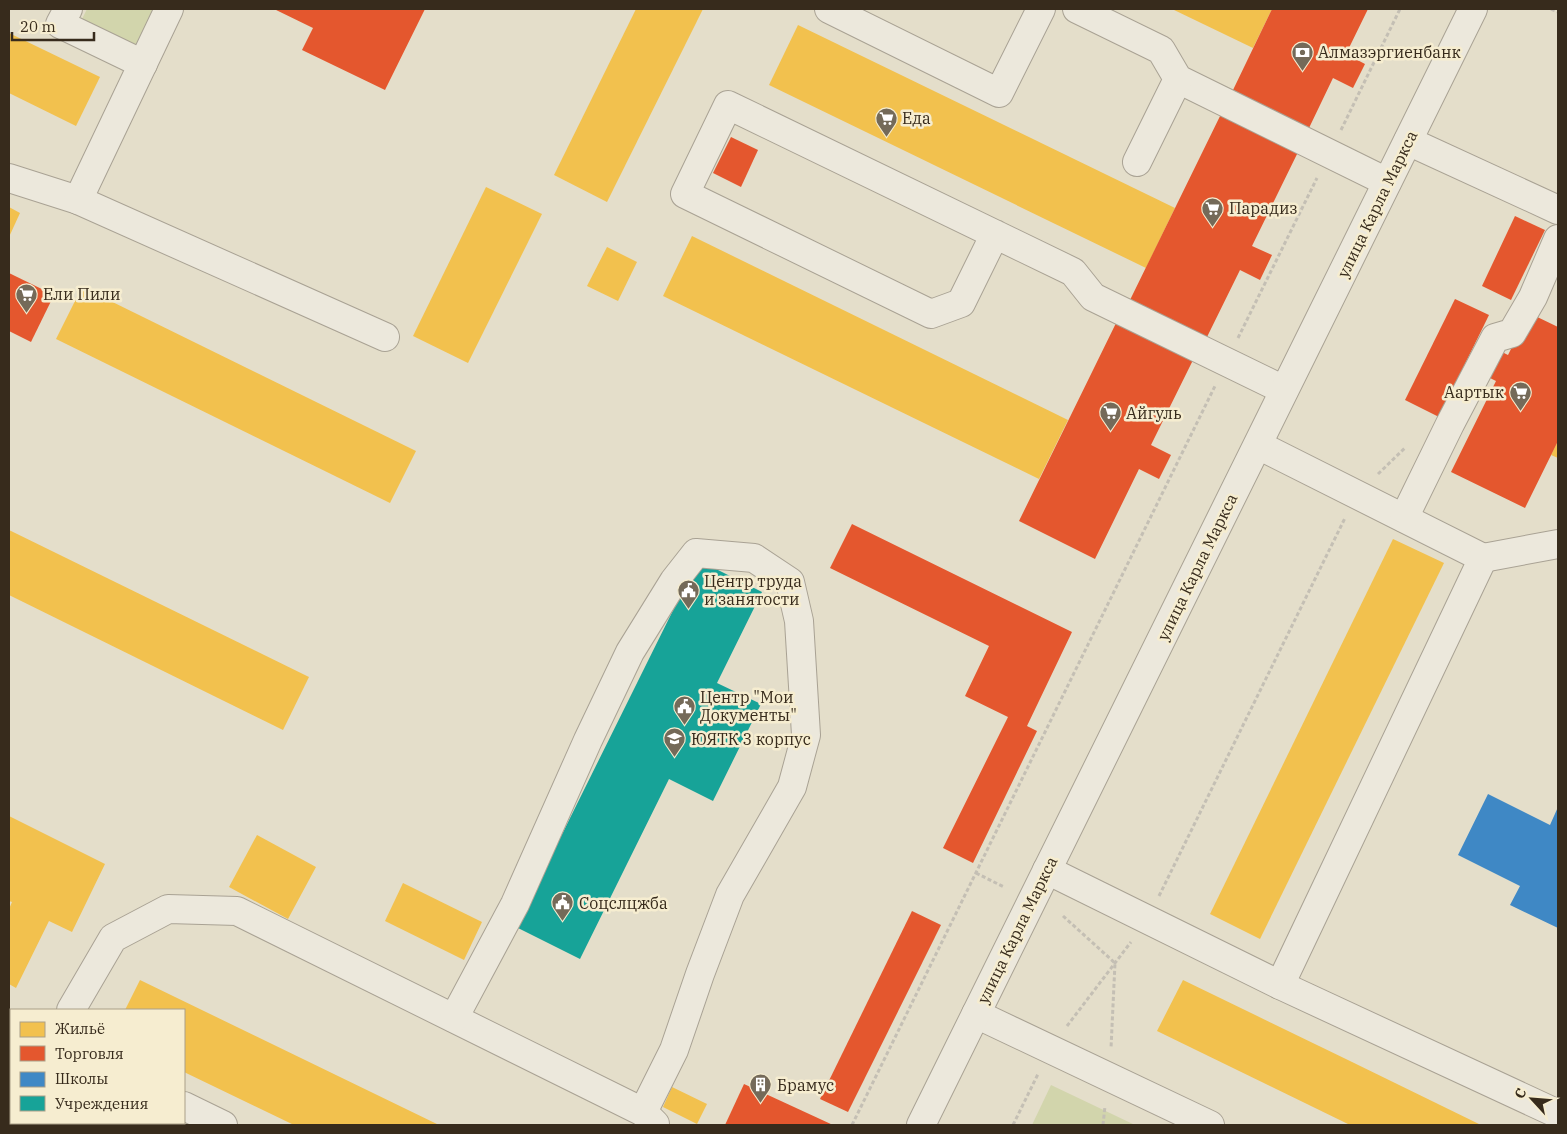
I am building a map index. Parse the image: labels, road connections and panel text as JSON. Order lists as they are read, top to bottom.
{
  "streets": {
    "street": ["улица Карла Маркса"]
  },
  "places": {
    "bank": ["Алмазэргиенбанк"],
    "supermarket": [
      "Еда",
      "Парадиз",
      "Ели Пили",
      "Аартык",
      "Айгуль"
    ],
    "public building": ["Центр труда и занятости", "Центр \"Мои Документы\"", "Соцслцжба"],
    "school or university": ["ЮЯТК 3 корпус"],
    "building": ["Брамус"]
  },
  "legend": [
    "Жильё",
    "Торговля",
    "Школы",
    "Учреждения"
  ],
  "scale_bar": "20 m",
  "north": "top left"
}
